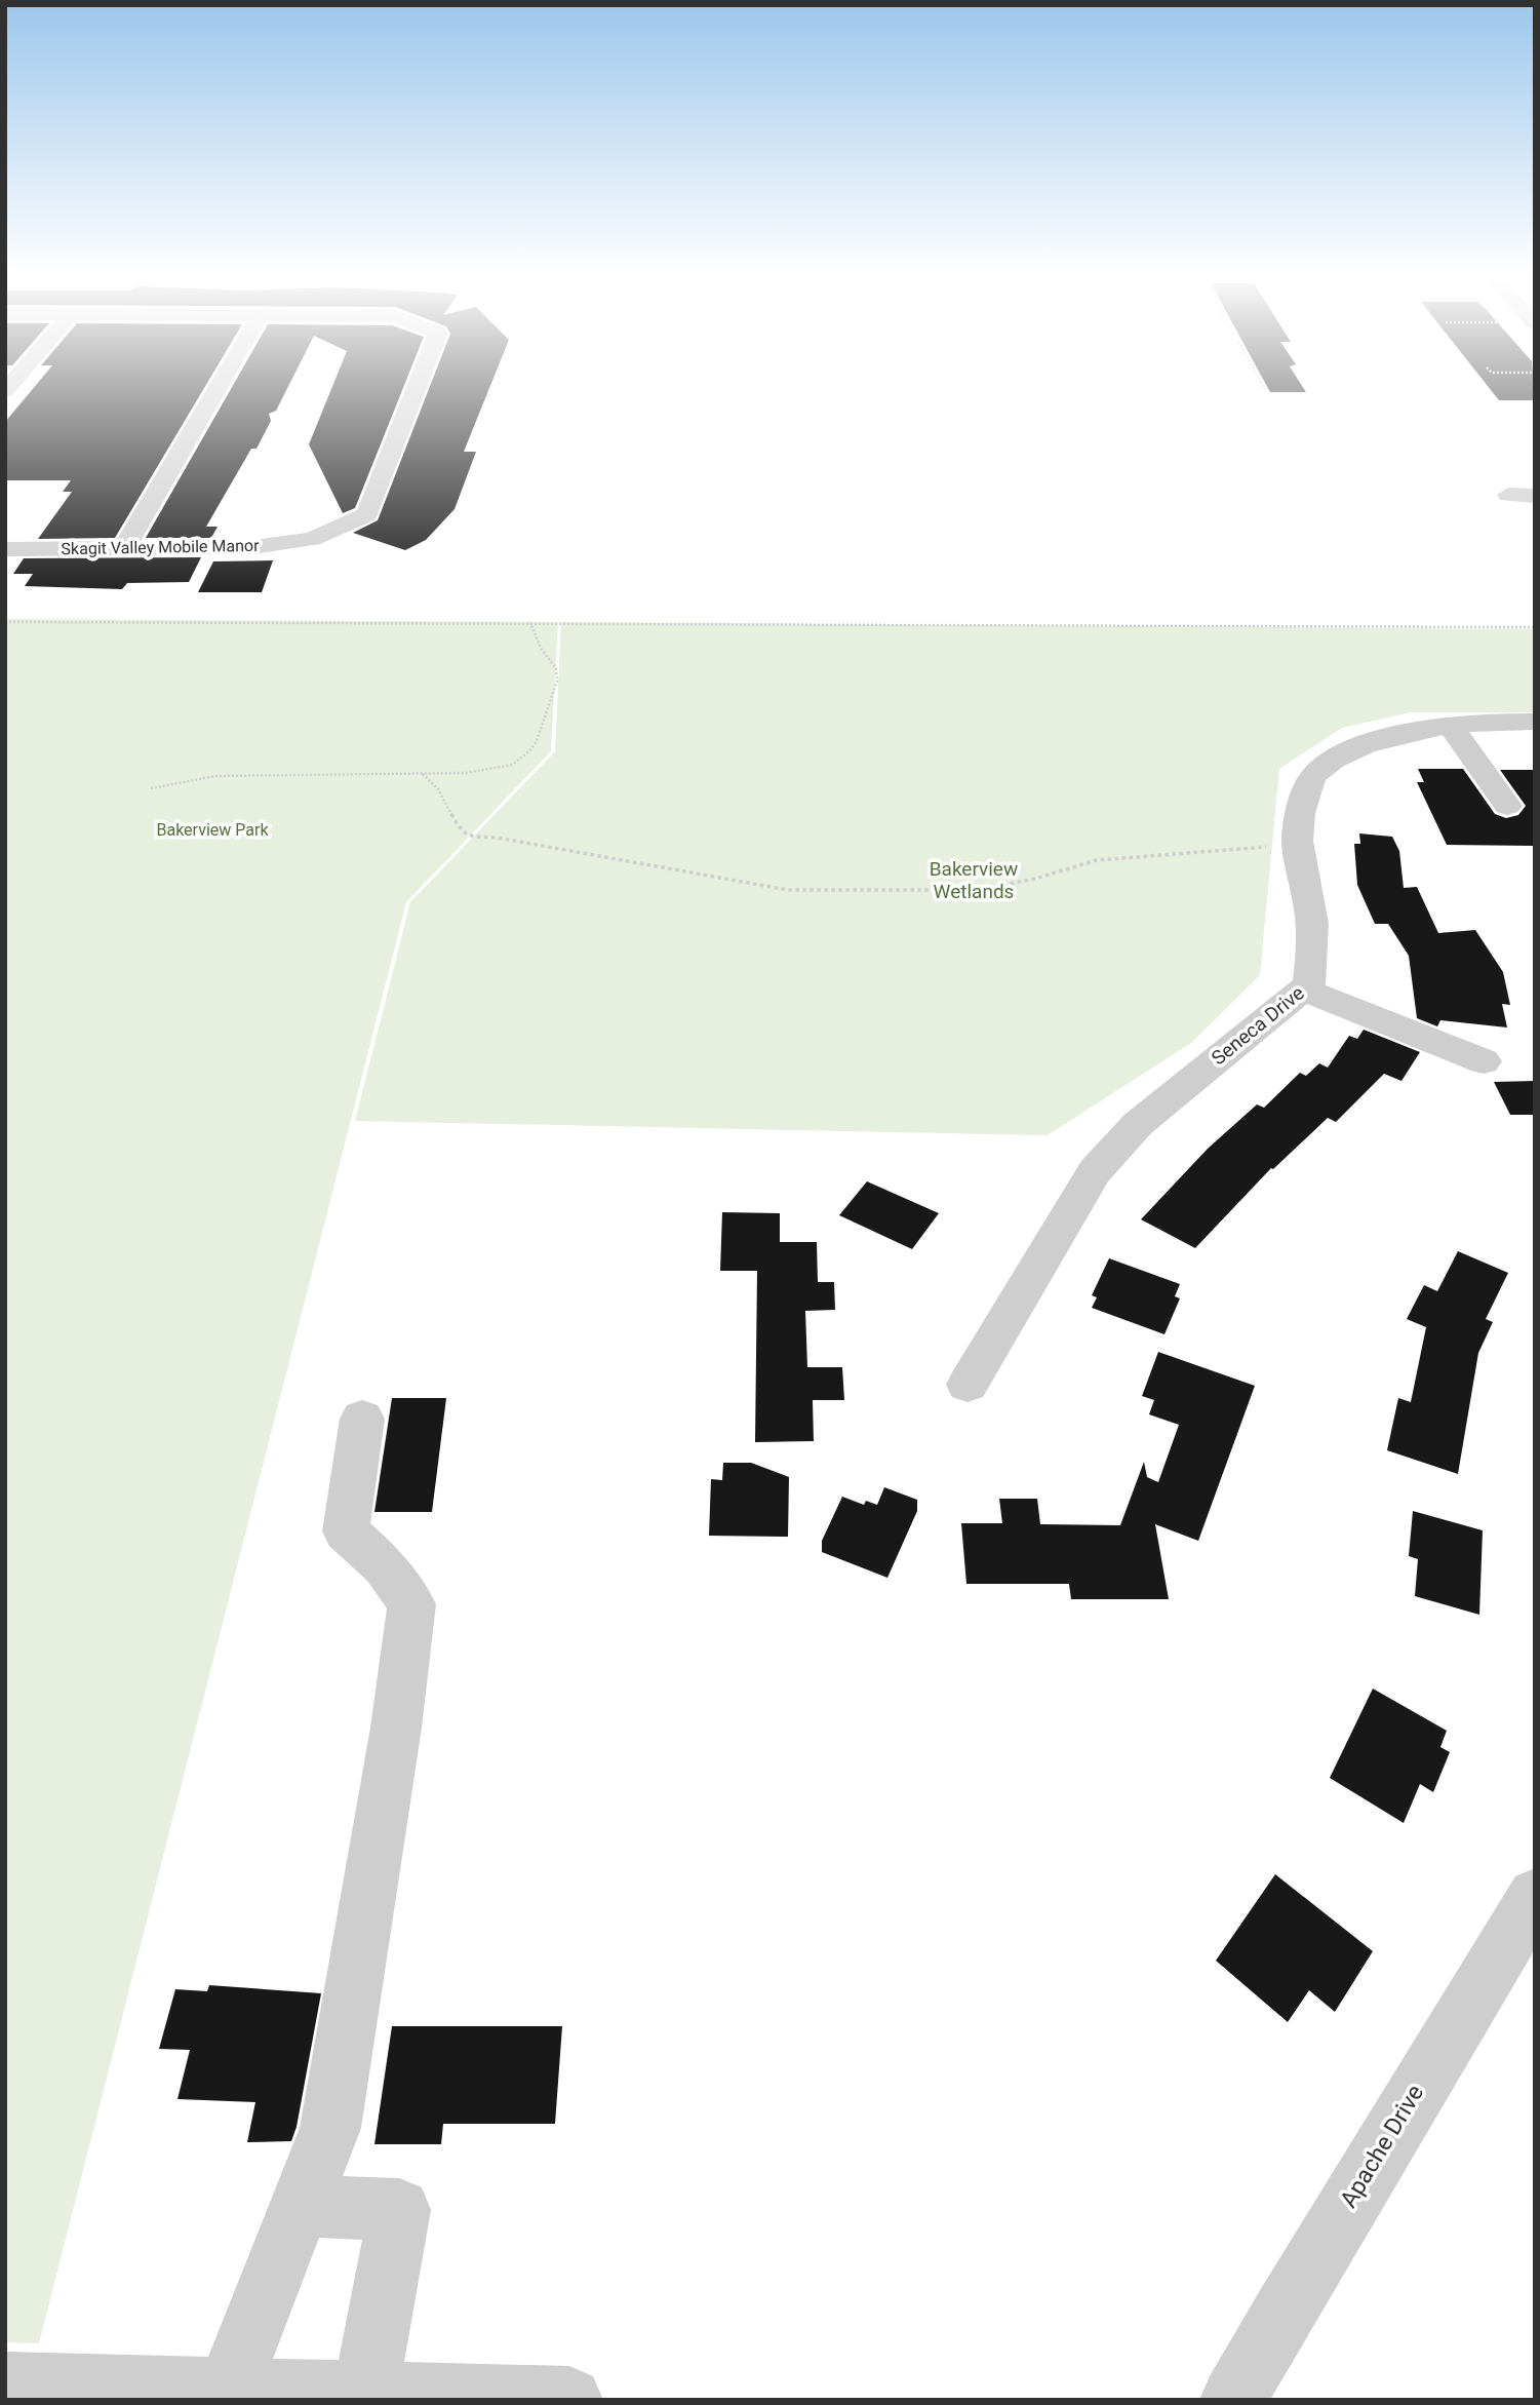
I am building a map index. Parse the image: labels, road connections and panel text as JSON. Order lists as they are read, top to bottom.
{
  "streets": {
    "street": ["Skagit Valley Mobile Manor", "Seneca Drive", "Apache Drive"]
  },
  "parks": ["Bakerview Park", "Bakerview Wetlands"]
}
